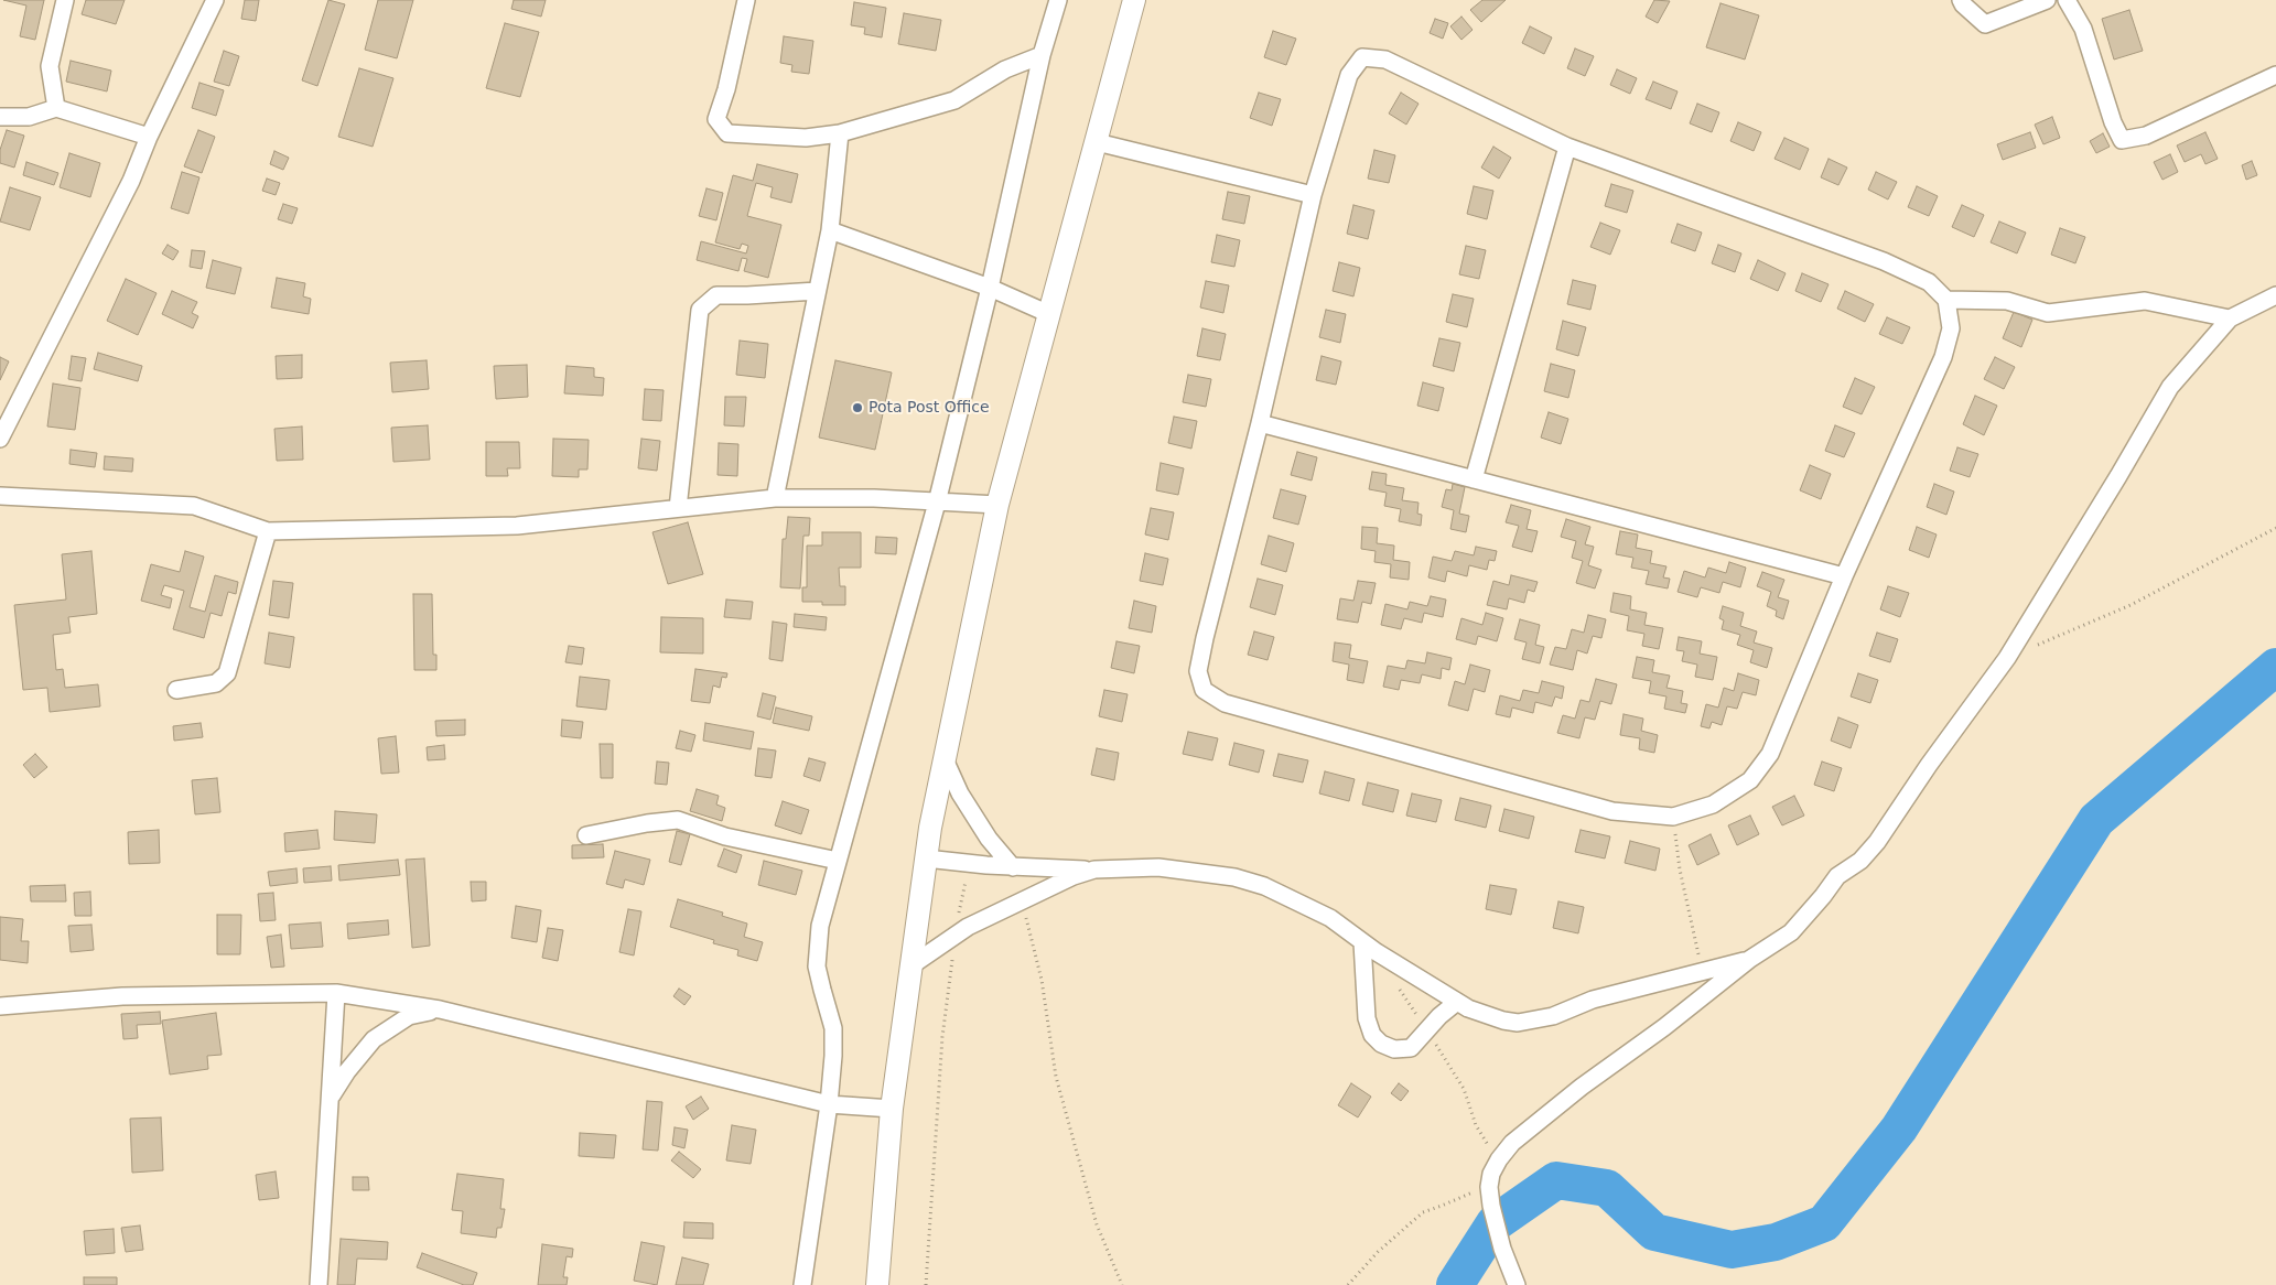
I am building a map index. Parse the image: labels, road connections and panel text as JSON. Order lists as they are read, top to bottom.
{
  "places": ["Pota Post Office"]
}
